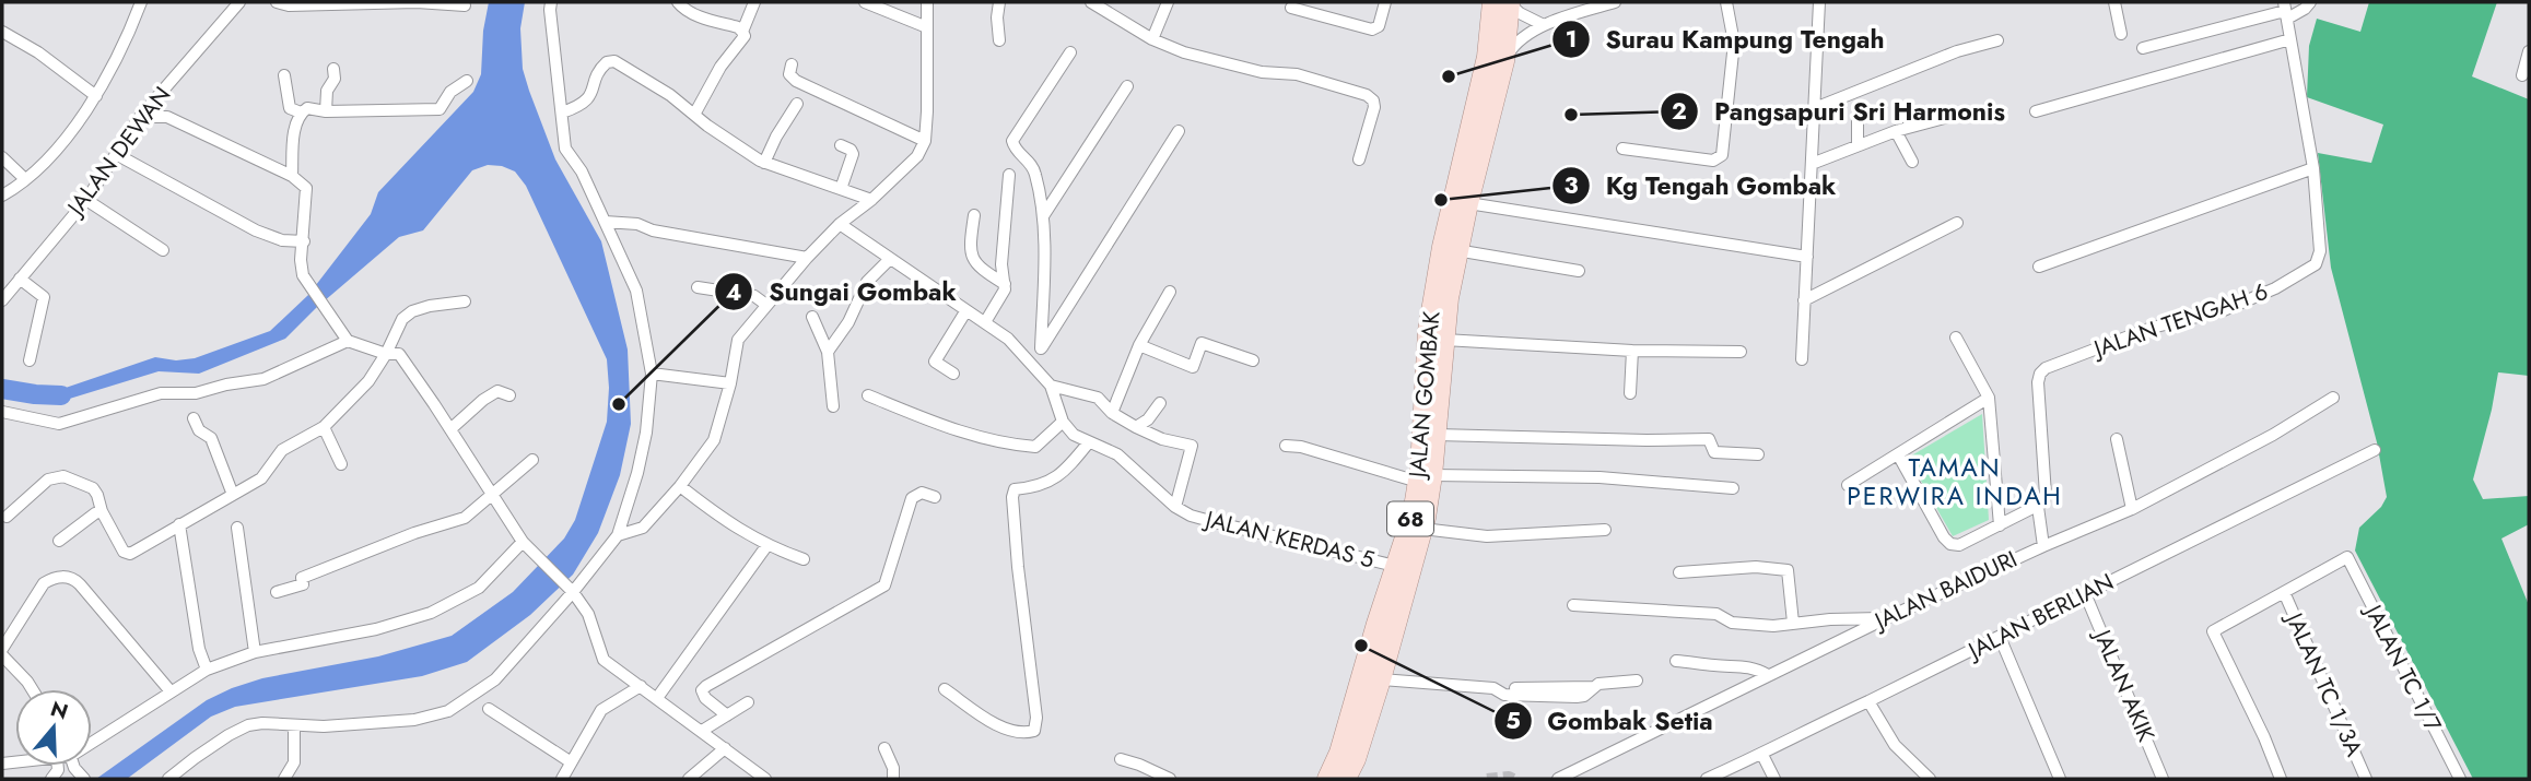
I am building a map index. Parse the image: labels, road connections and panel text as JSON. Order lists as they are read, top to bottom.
{
  "streets": {
    "main road": ["JALAN GOMBAK", "68"],
    "street": [
      "JALAN DEWAN",
      "JALAN TENGAH 6",
      "JALAN KERDAS 5",
      "JALAN BAIDURI",
      "JALAN BERLIAN",
      "JALAN TC 1/7",
      "JALAN TC 1/3A",
      "JALAN AKIK"
    ]
  },
  "crossings": [
    ["JALAN GOMBAK", "JALAN KERDAS 5"],
    ["JALAN BERLIAN", "JALAN AKIK"],
    ["JALAN TC 1/7", "JALAN TC 1/3A"]
  ],
  "districts": ["TAMAN PERWIRA INDAH"],
  "places": [
    "Surau Kampung Tengah",
    "Pangsapuri Sri Harmonis",
    "Kg Tengah Gombak",
    "Sungai Gombak",
    "Gombak Setia"
  ],
  "north": "top"
}
